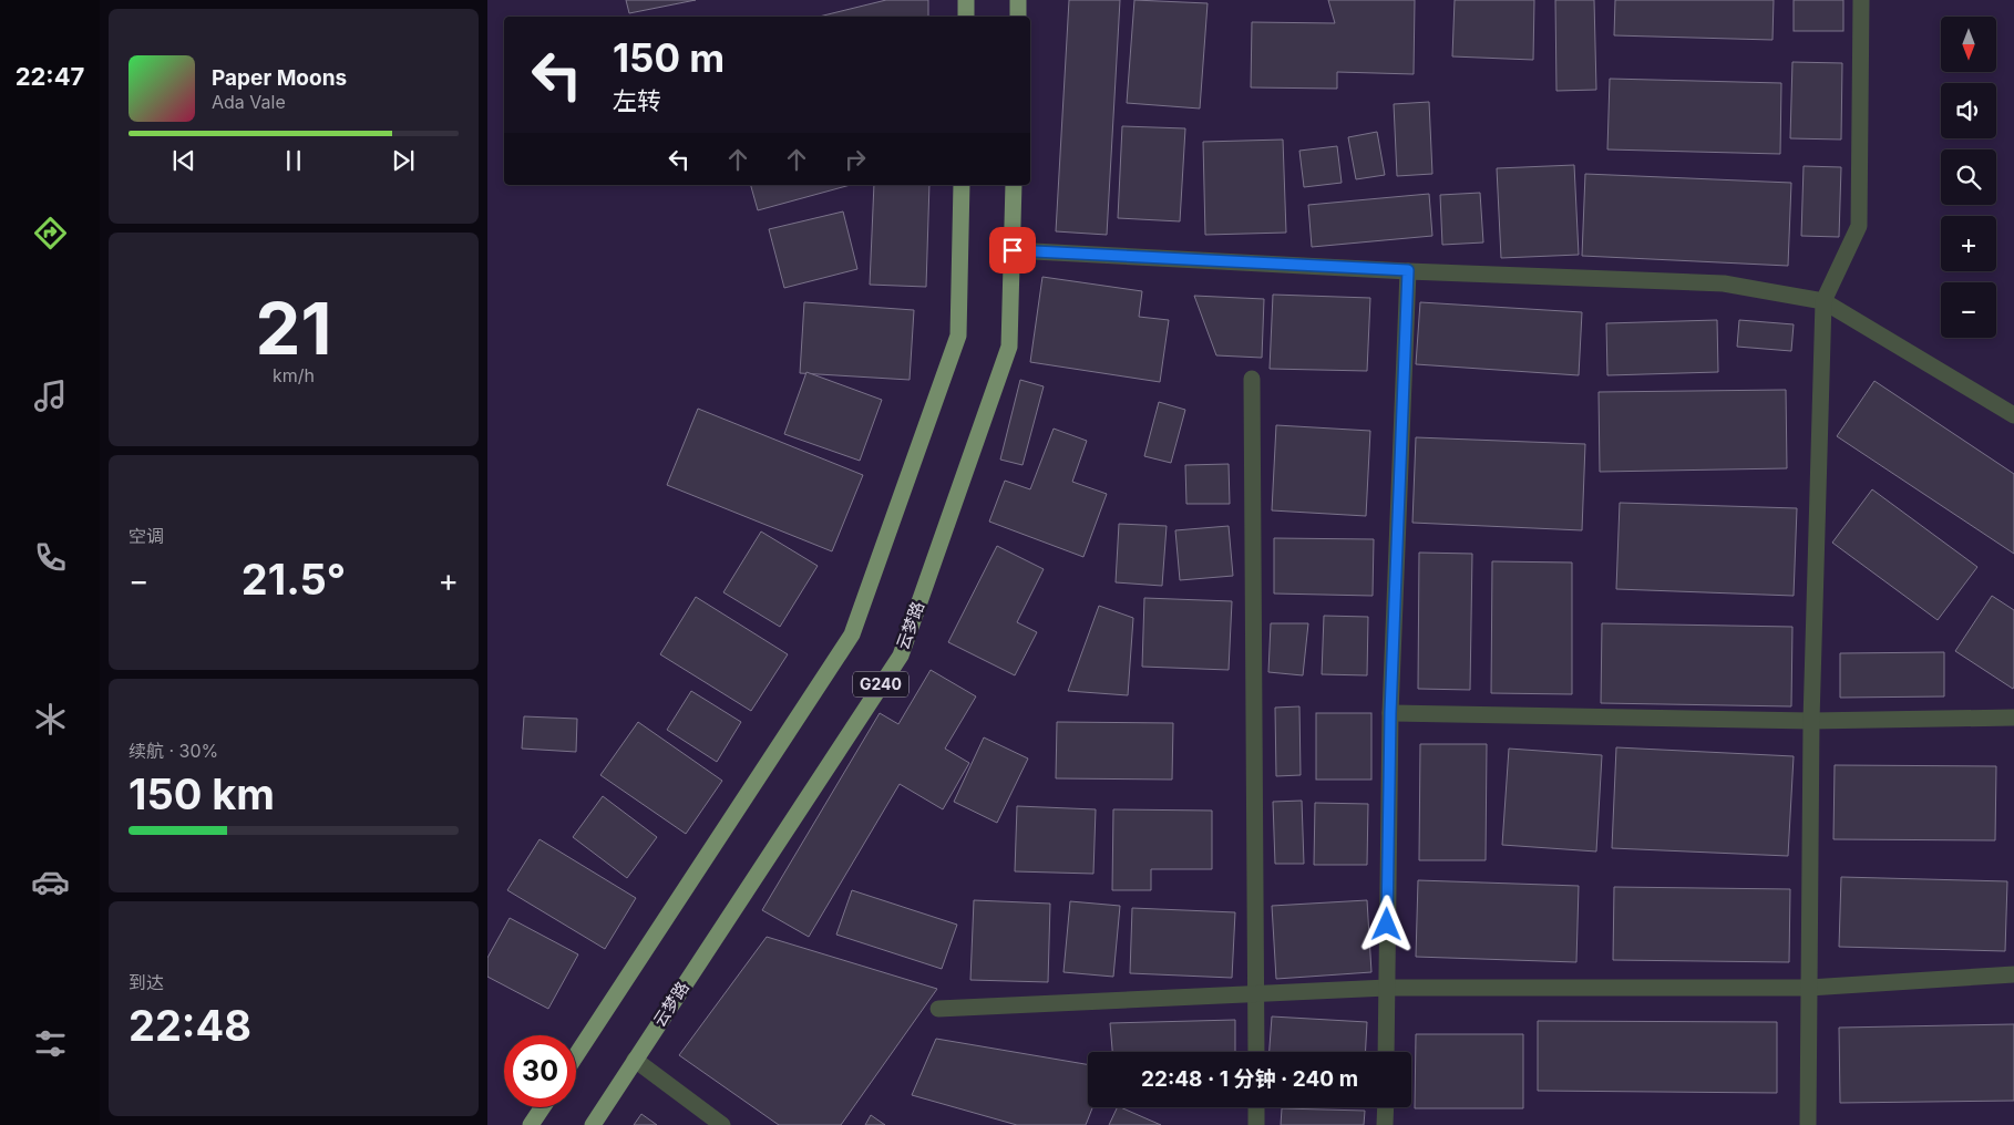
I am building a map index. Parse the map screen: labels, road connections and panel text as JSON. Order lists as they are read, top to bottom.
{
  "streets": {
    "main road": ["云梦路", "G240"]
  },
  "north": "bottom",
  "page": {
    "tabs": "22:47",
    "map_buttons": ["+", "−"],
    "turn": ["150 m", "左转"],
    "song": ["Paper Moons", "Ada Vale"],
    "tile": [
      ["21", "km/h"],
      "空调",
      ["续航 · 30%", "150 km"],
      ["到达", "22:48"]
    ],
    "heat": ["−", "21.5°", "+"],
    "limit": "30",
    "trip": "22:48 · 1 分钟 · 240 m"
  }
}
